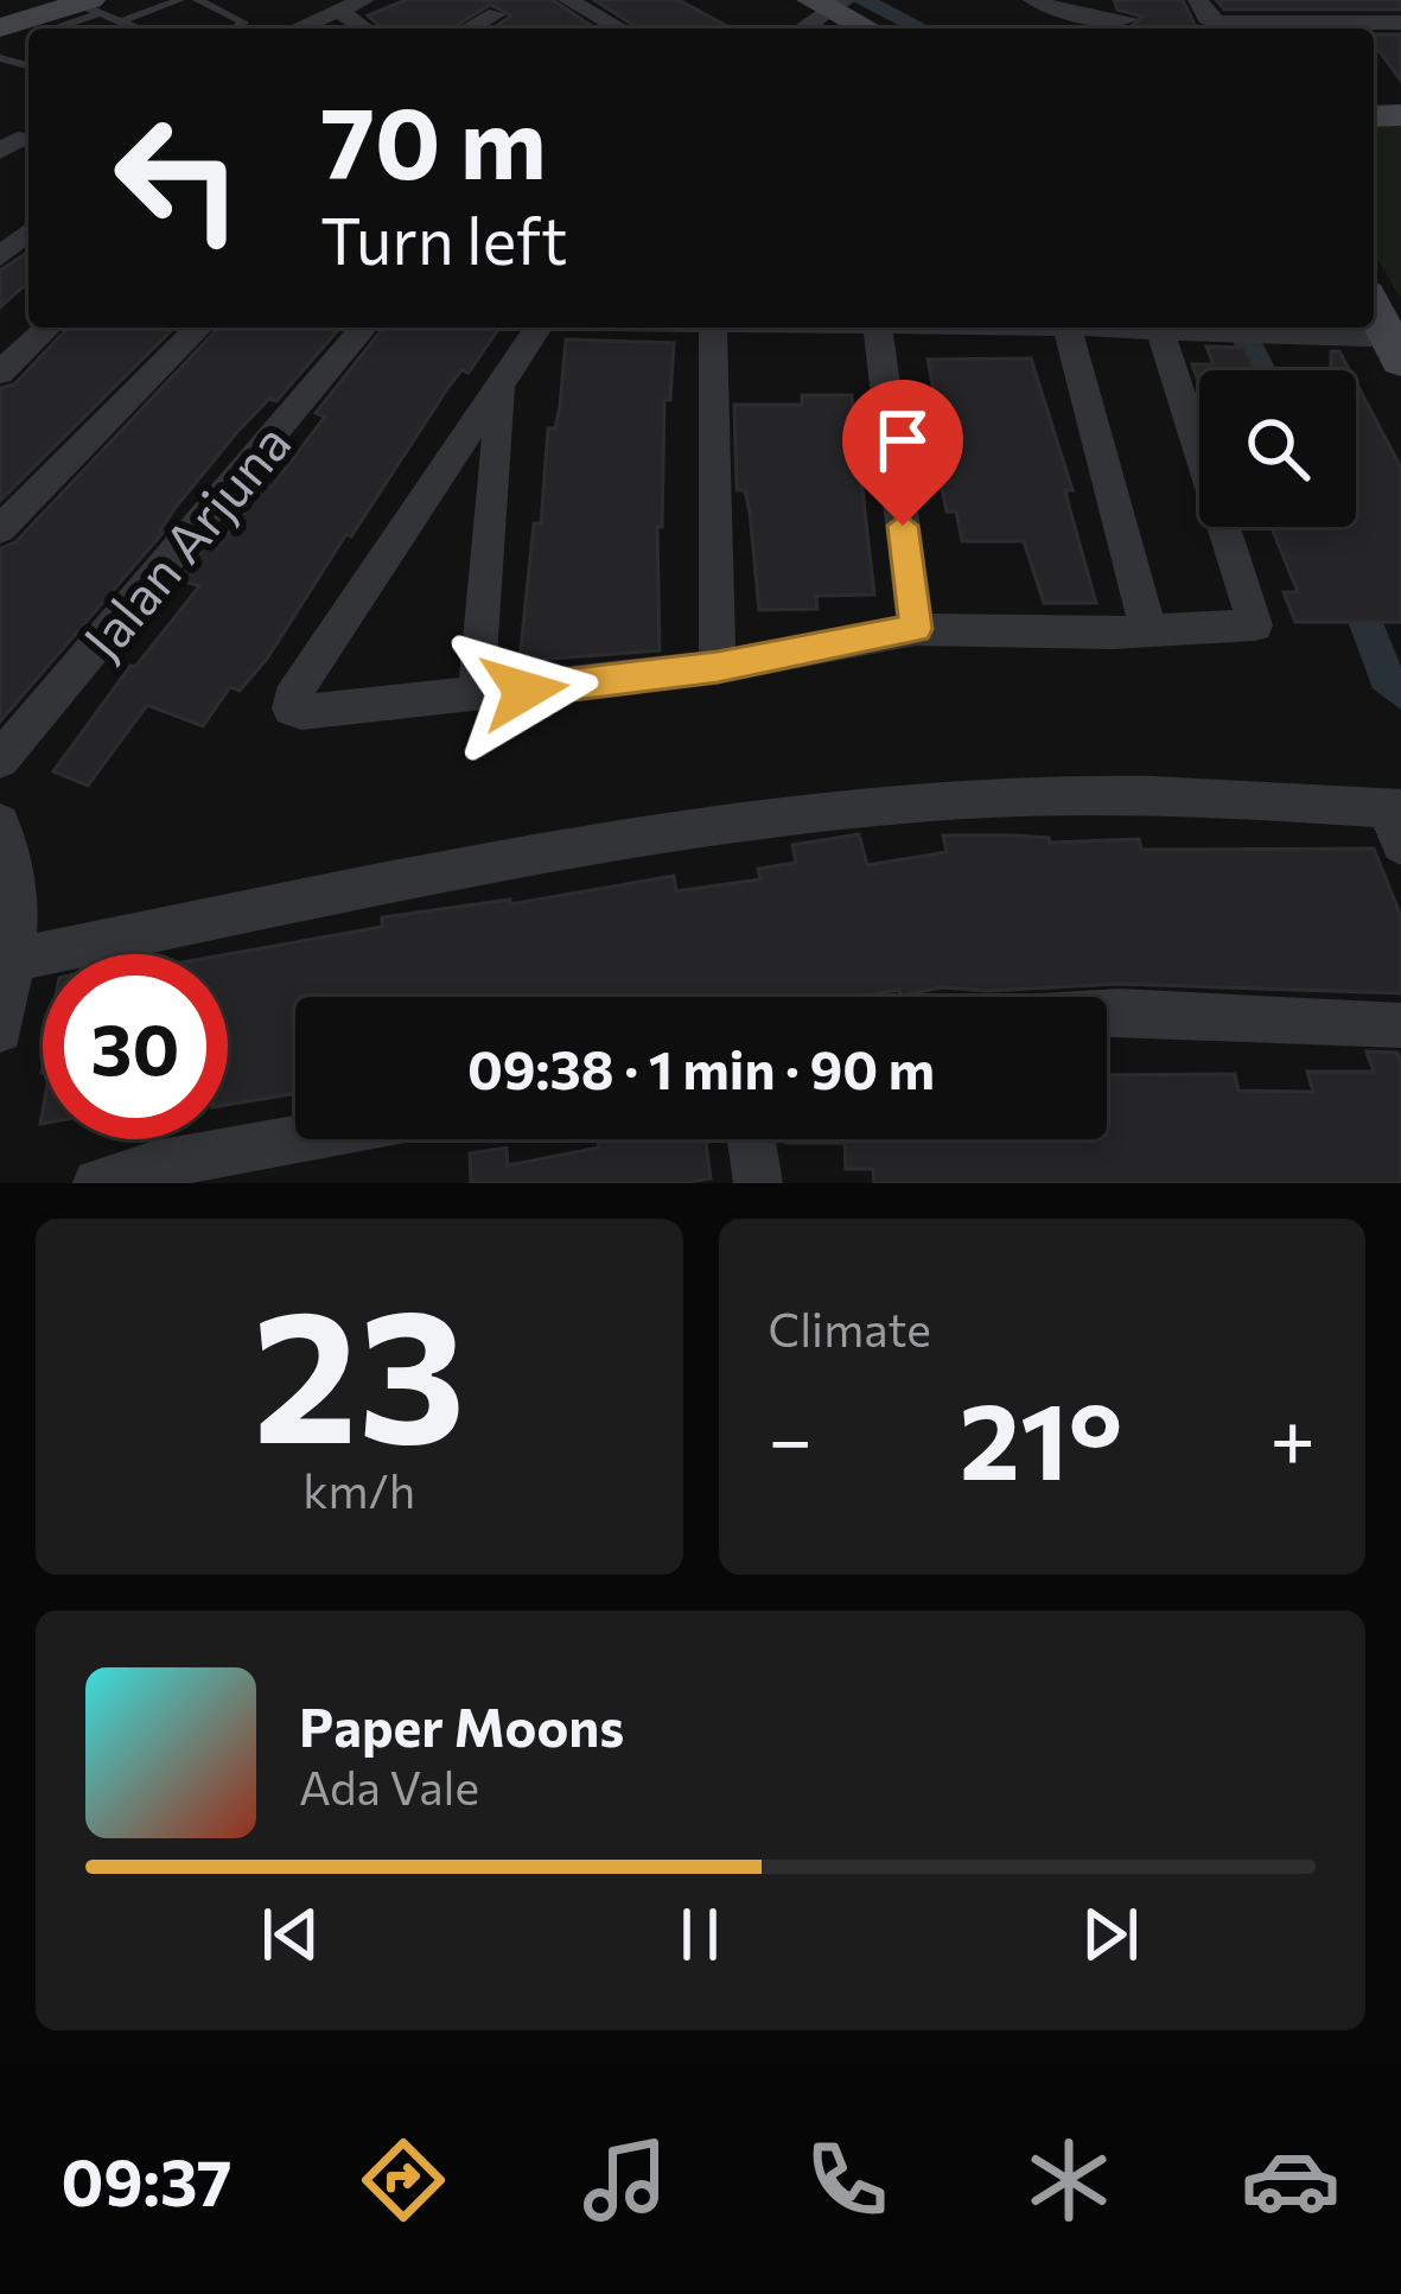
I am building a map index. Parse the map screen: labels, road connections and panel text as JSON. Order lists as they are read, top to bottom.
{
  "streets": {
    "street": ["Jalan Arjuna"]
  },
  "page": {
    "turn": ["70 m", "Turn left"],
    "limit": "30",
    "trip": "09:38 · 1 min · 90 m",
    "tile": [
      ["23", "km/h"],
      "Climate"
    ],
    "heat": ["−", "21°", "+"],
    "song": ["Paper Moons", "Ada Vale"],
    "tabs": "09:37"
  }
}
